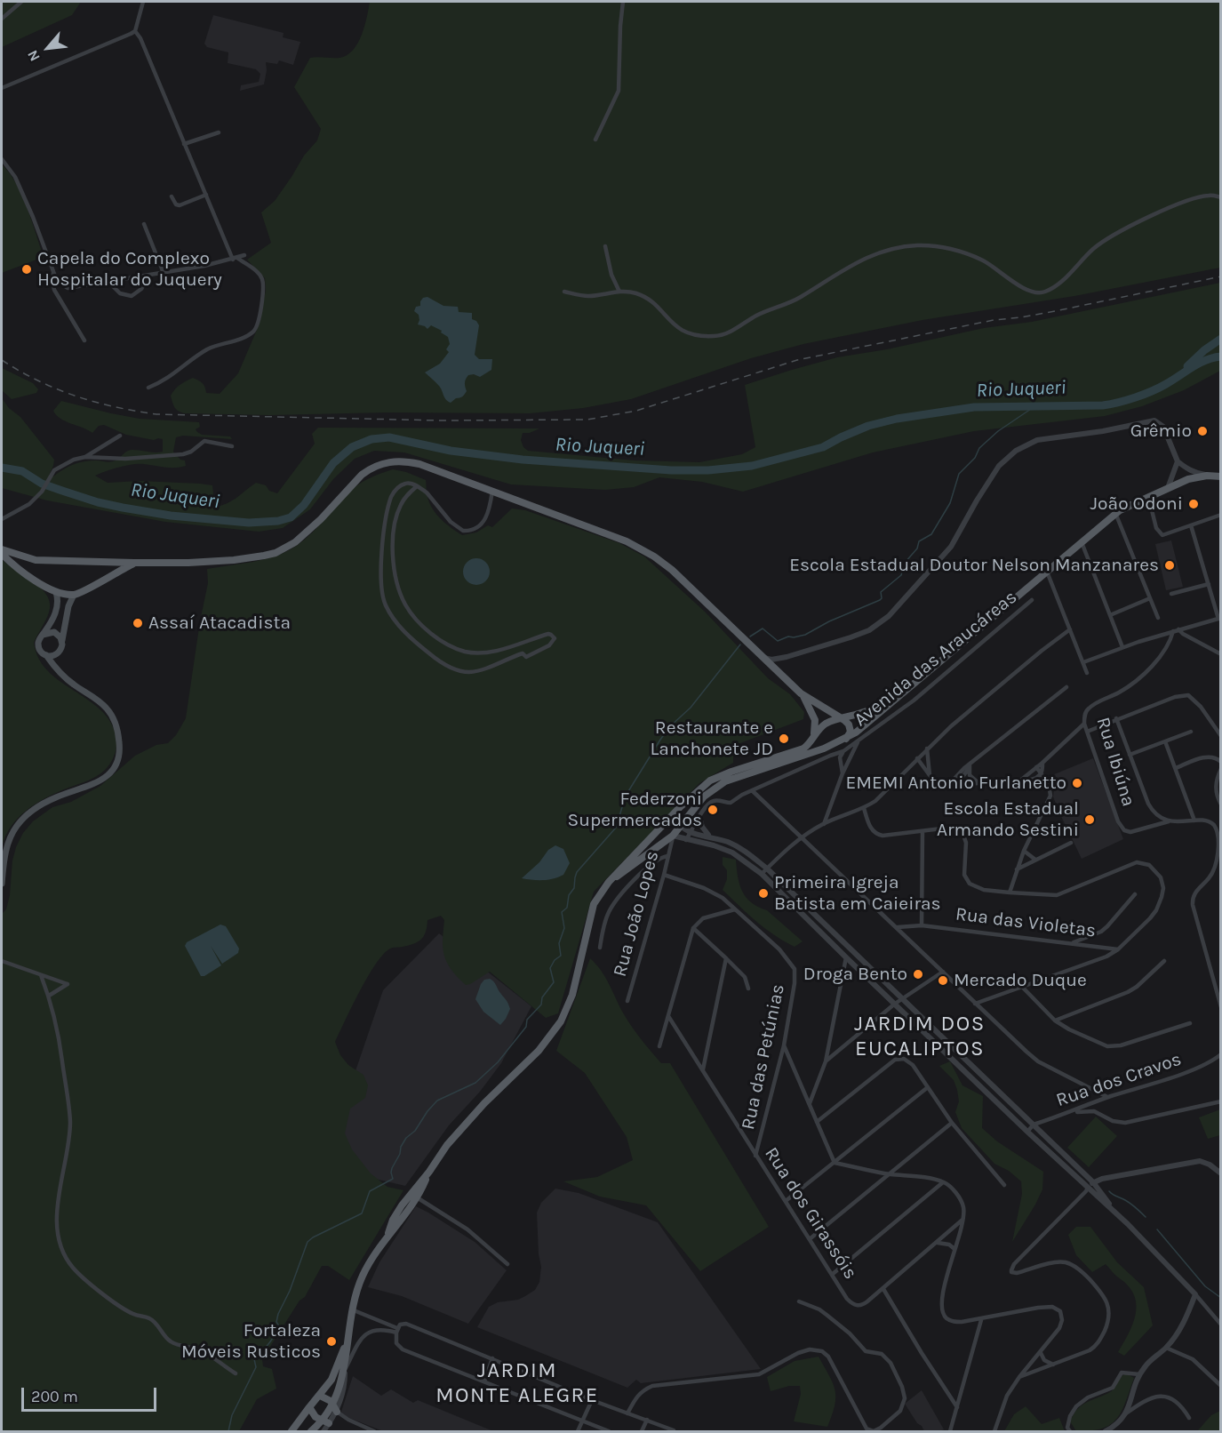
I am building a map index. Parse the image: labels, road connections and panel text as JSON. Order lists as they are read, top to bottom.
{
  "streets": {
    "street": [
      "Avenida das Araucáreas",
      "Rua Ibiúna",
      "Rua João Lopes",
      "Rua das Violetas",
      "Rua das Petúnias",
      "Rua dos Cravos",
      "Rua dos Girassóis"
    ]
  },
  "crossings": [
    ["Rua João Lopes", "Rua das Petúnias"],
    ["Rua das Petúnias", "Rua dos Girassóis"]
  ],
  "districts": ["JARDIM DOS EUCALIPTOS", "JARDIM MONTE ALEGRE"],
  "water": ["Rio Juqueri"],
  "places": [
    "Capela do Complexo Hospitalar do Juquery",
    "Grêmio",
    "João Odoni",
    "Escola Estadual Doutor Nelson Manzanares",
    "Assaí Atacadista",
    "Restaurante e Lanchonete JD",
    "EMEMI Antonio Furlanetto",
    "Federzoni Supermercados",
    "Escola Estadual Armando Sestini",
    "Primeira Igreja Batista em Caieiras",
    "Droga Bento",
    "Mercado Duque",
    "Fortaleza Móveis Rusticos"
  ],
  "scale_bar": "200 m",
  "north": "bottom left"
}
